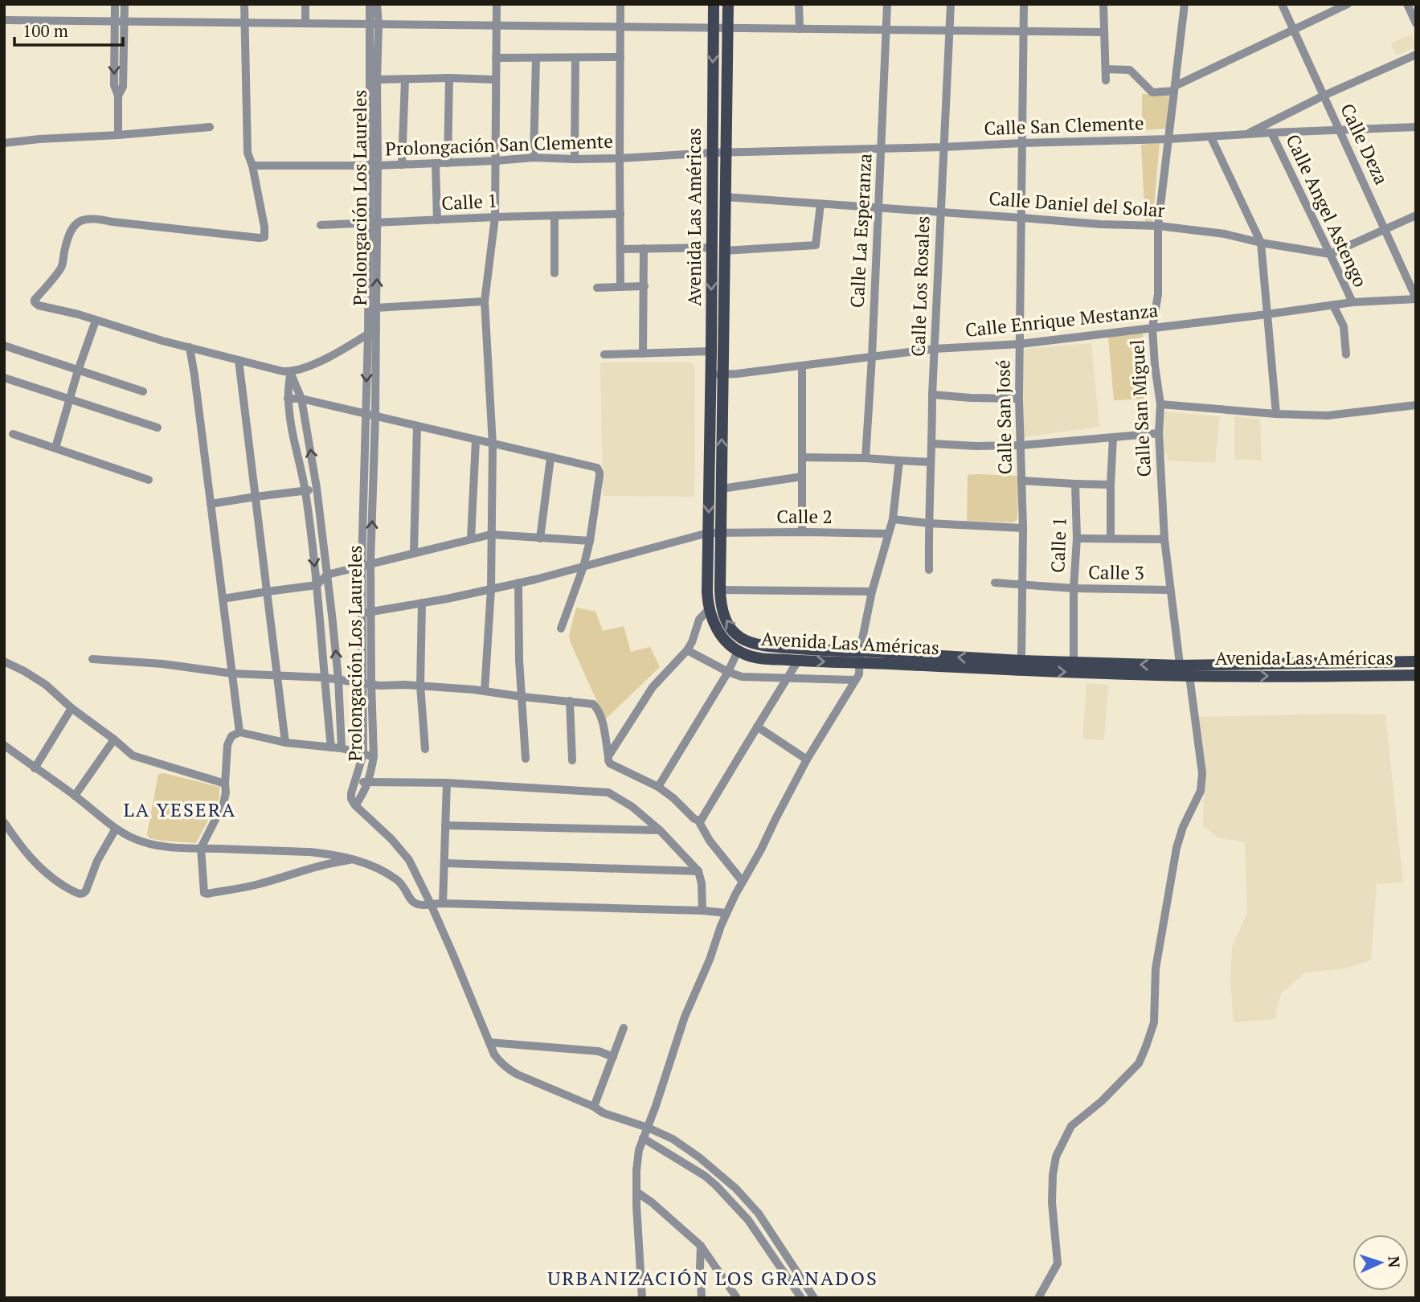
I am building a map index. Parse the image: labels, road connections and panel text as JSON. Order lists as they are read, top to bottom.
{
  "streets": {
    "main road": ["Avenida Las Américas"],
    "street": [
      "Calle San Clemente",
      "Calle Deza",
      "Prolongación San Clemente",
      "Prolongación Los Laureles",
      "Calle 1",
      "Calle Daniel del Solar",
      "Calle Angel Astengo",
      "Calle La Esperanza",
      "Calle Los Rosales",
      "Calle Enrique Mestanza",
      "Calle San Miguel",
      "Calle San José",
      "Calle 2",
      "Calle 3"
    ]
  },
  "crossings": [
    ["Calle San Clemente", "Calle Deza"],
    ["Calle San Clemente", "Prolongación San Clemente"],
    ["Calle San Clemente", "Calle Angel Astengo"],
    ["Calle San Clemente", "Avenida Las Américas"],
    ["Calle San Clemente", "Calle La Esperanza"],
    ["Calle San Clemente", "Calle Los Rosales"],
    ["Calle San Clemente", "Calle San Miguel"],
    ["Calle San Clemente", "Calle San José"],
    ["Calle Deza", "Calle Enrique Mestanza"],
    ["Prolongación San Clemente", "Prolongación Los Laureles"],
    ["Prolongación San Clemente", "Avenida Las Américas"],
    ["Prolongación Los Laureles", "Calle 1"],
    ["Prolongación Los Laureles", "Calle 2"],
    ["Calle 1", "Avenida Las Américas"],
    ["Calle 1", "Calle 3"],
    ["Calle Daniel del Solar", "Calle Angel Astengo"],
    ["Calle Daniel del Solar", "Avenida Las Américas"],
    ["Calle Daniel del Solar", "Calle La Esperanza"],
    ["Calle Daniel del Solar", "Calle Los Rosales"],
    ["Calle Daniel del Solar", "Calle San Miguel"],
    ["Calle Daniel del Solar", "Calle San José"],
    ["Calle Angel Astengo", "Calle Enrique Mestanza"],
    ["Avenida Las Américas", "Calle Enrique Mestanza"],
    ["Avenida Las Américas", "Calle San Miguel"],
    ["Avenida Las Américas", "Calle San José"],
    ["Avenida Las Américas", "Calle 2"],
    ["Calle La Esperanza", "Calle Enrique Mestanza"],
    ["Calle Los Rosales", "Calle Enrique Mestanza"],
    ["Calle Enrique Mestanza", "Calle San Miguel"],
    ["Calle Enrique Mestanza", "Calle San José"],
    ["Calle San Miguel", "Calle 3"],
    ["Calle San José", "Calle 3"]
  ],
  "districts": ["LA YESERA", "URBANIZACIÓN LOS GRANADOS"],
  "scale_bar": "100 m",
  "north": "right"
}
